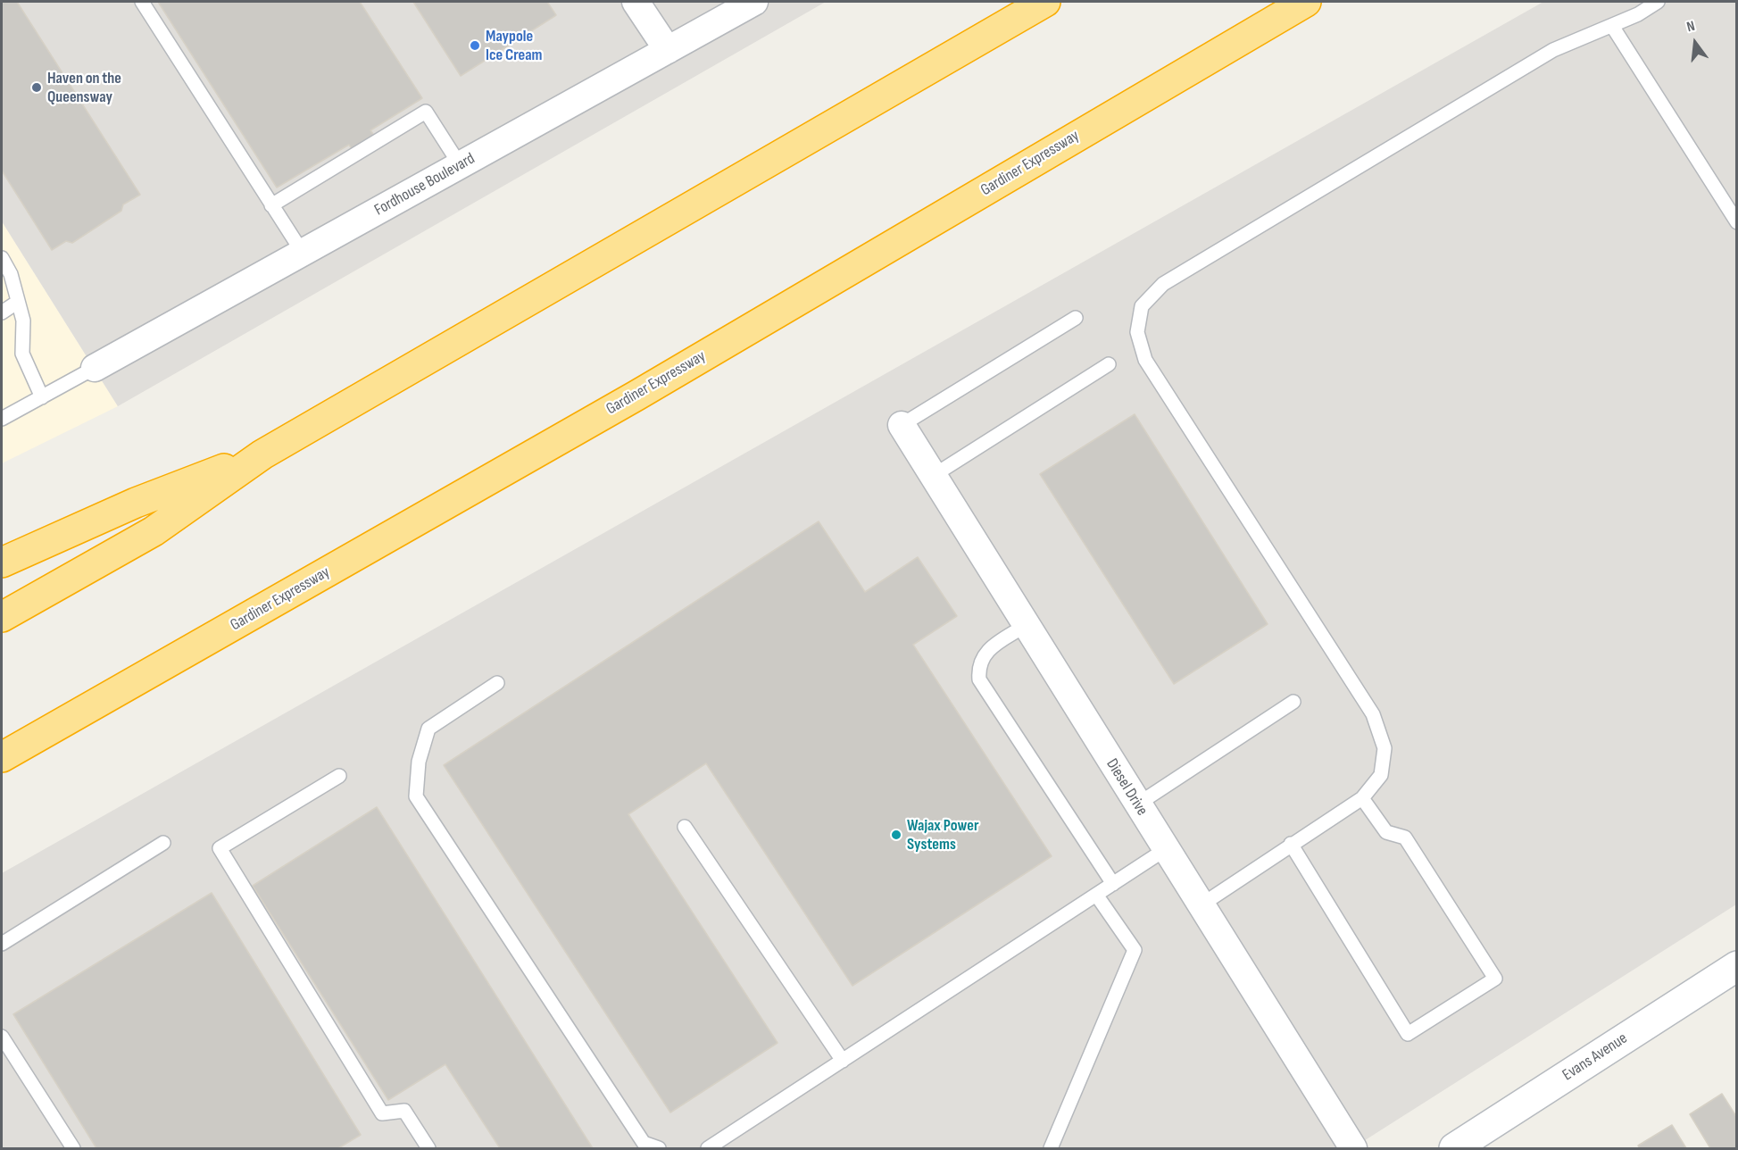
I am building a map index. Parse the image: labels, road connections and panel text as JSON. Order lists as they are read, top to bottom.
{
  "streets": {
    "highway": ["Gardiner Expressway"],
    "main road": ["Evans Avenue"],
    "street": ["Fordhouse Boulevard", "Diesel Drive"]
  },
  "places": ["Maypole Ice Cream", "Haven on the Queensway", "Wajax Power Systems"],
  "north": "top"
}
